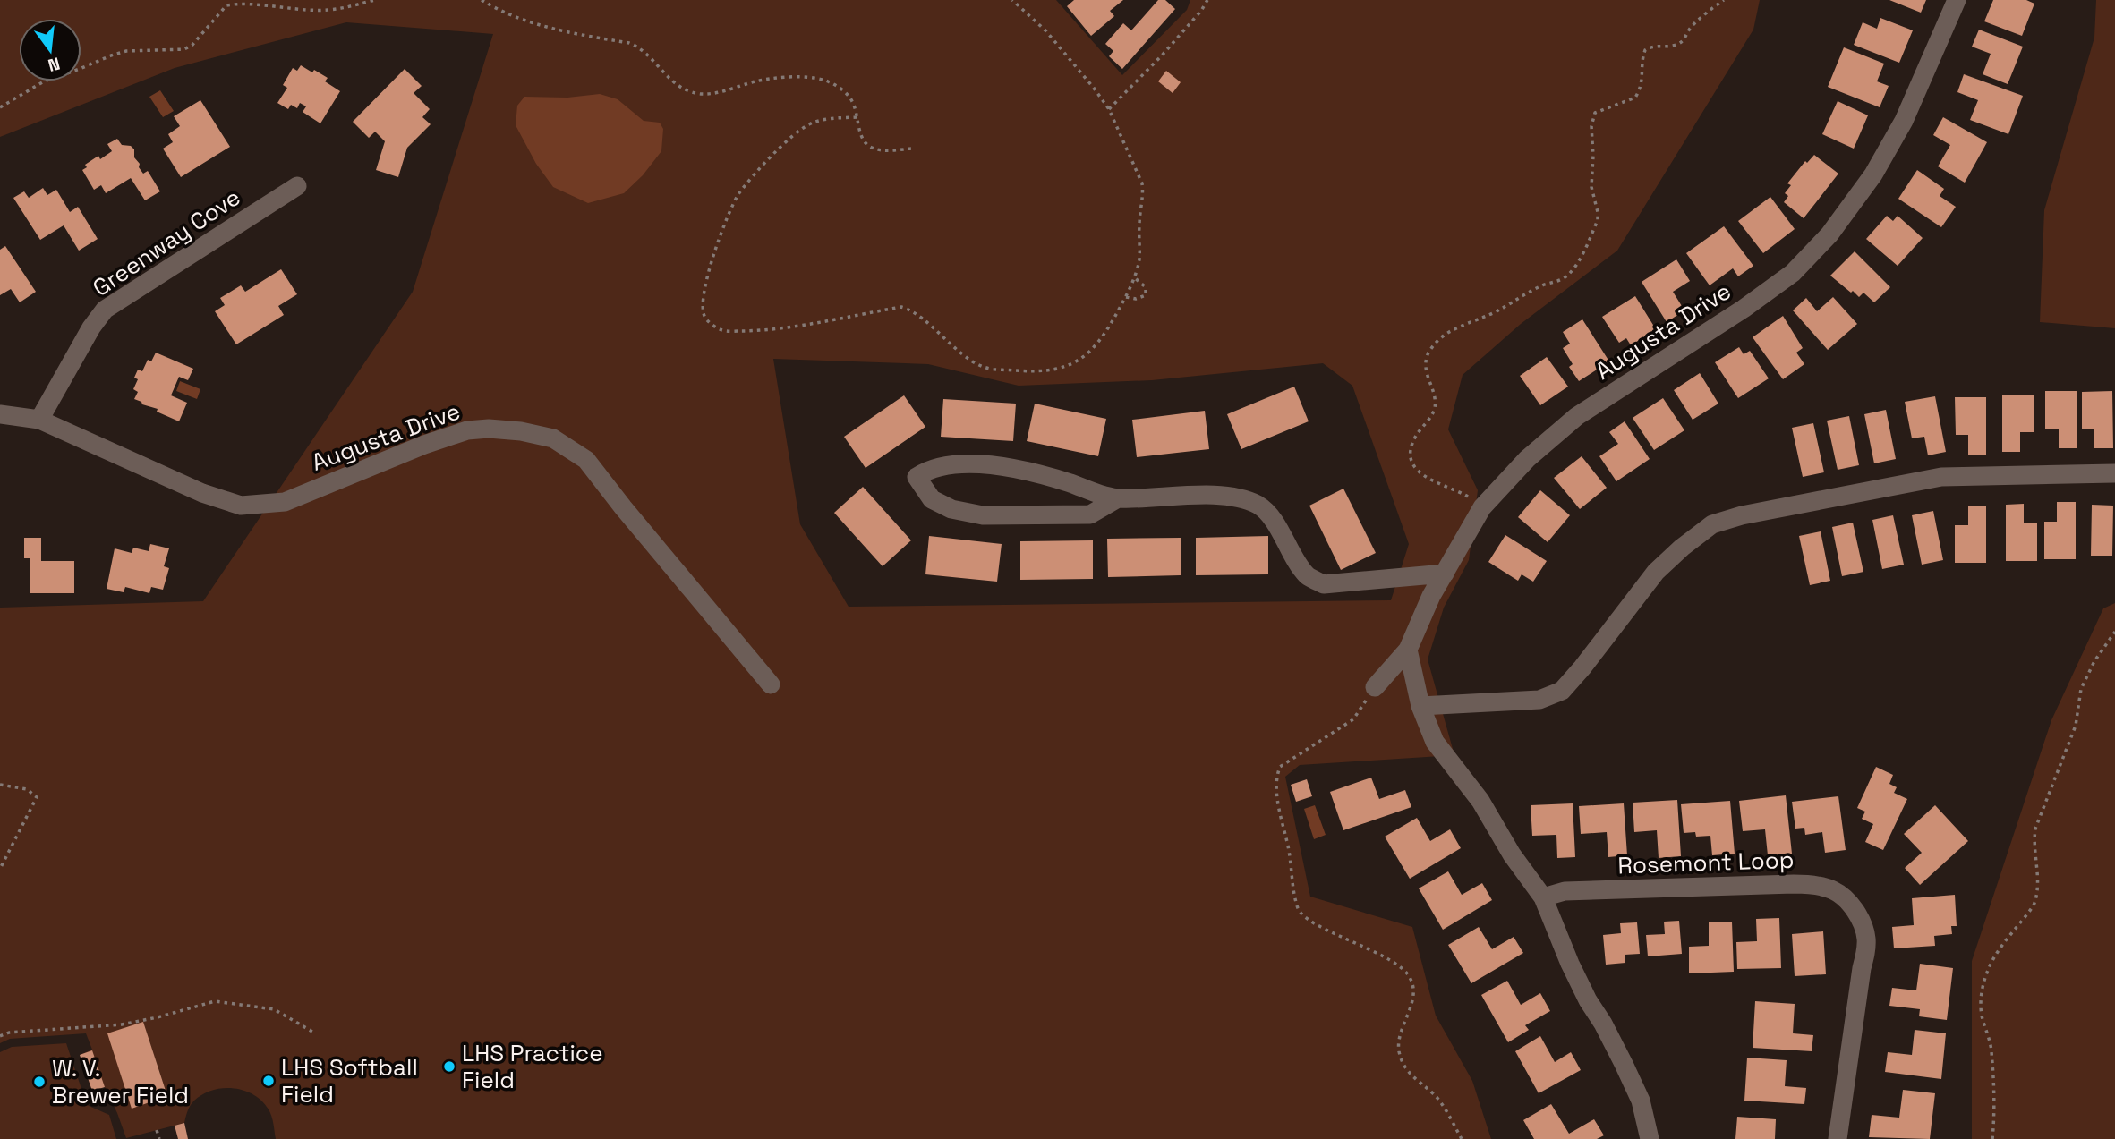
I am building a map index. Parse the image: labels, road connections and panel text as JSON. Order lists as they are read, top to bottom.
{
  "streets": {
    "street": ["Greenway Cove", "Augusta Drive", "Rosemont Loop"]
  },
  "crossings": [
    ["Greenway Cove", "Augusta Drive"]
  ],
  "places": ["LHS Practice Field", "LHS Softball Field", "W. V. Brewer Field"],
  "north": "bottom"
}
